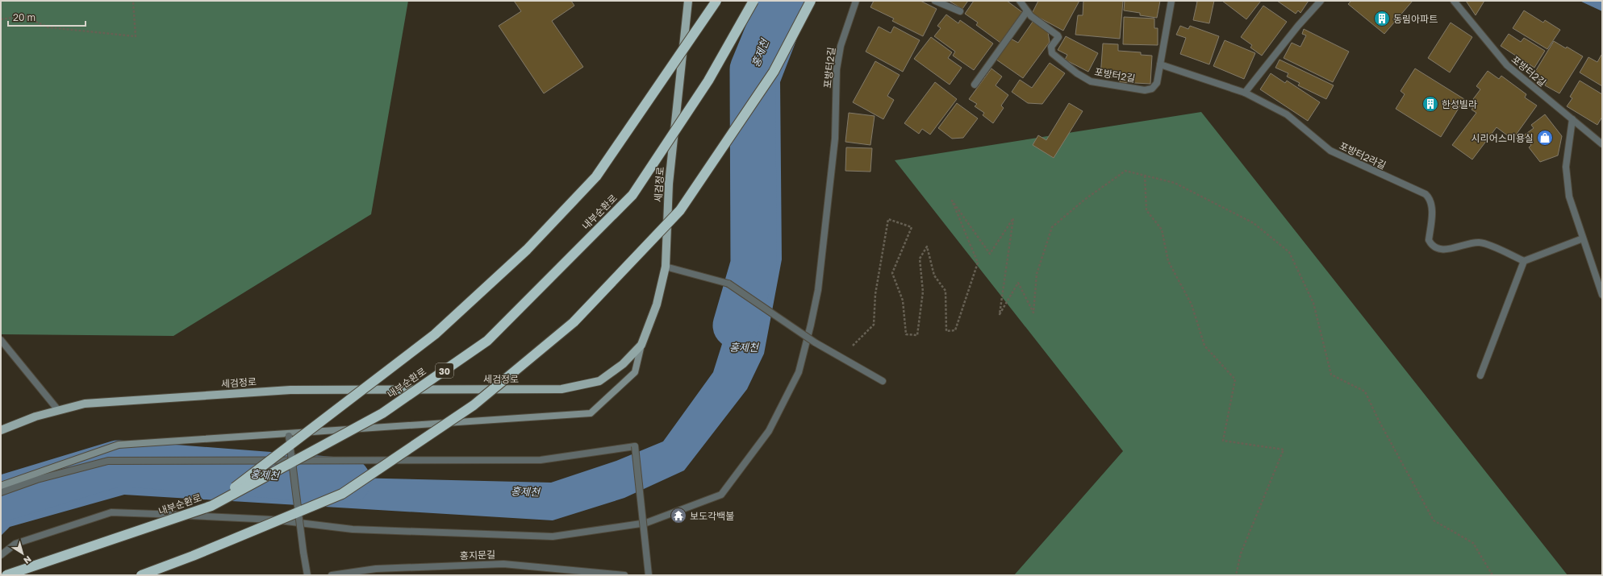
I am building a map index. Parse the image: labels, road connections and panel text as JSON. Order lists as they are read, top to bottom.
{
  "streets": {
    "highway": ["내부순환로", "30"],
    "main road": ["세검정로"],
    "street": ["포방터2길", "포방터2라길", "홍지문길"]
  },
  "crossings": [
    ["포방터2길", "포방터2라길"]
  ],
  "water": ["홍제천"],
  "places": {
    "building": ["동림아파트", "한성빌라"],
    "shop": ["시리어스미용실"],
    "temple": ["보도각백불"]
  },
  "scale_bar": "20 m",
  "north": "bottom right"
}
